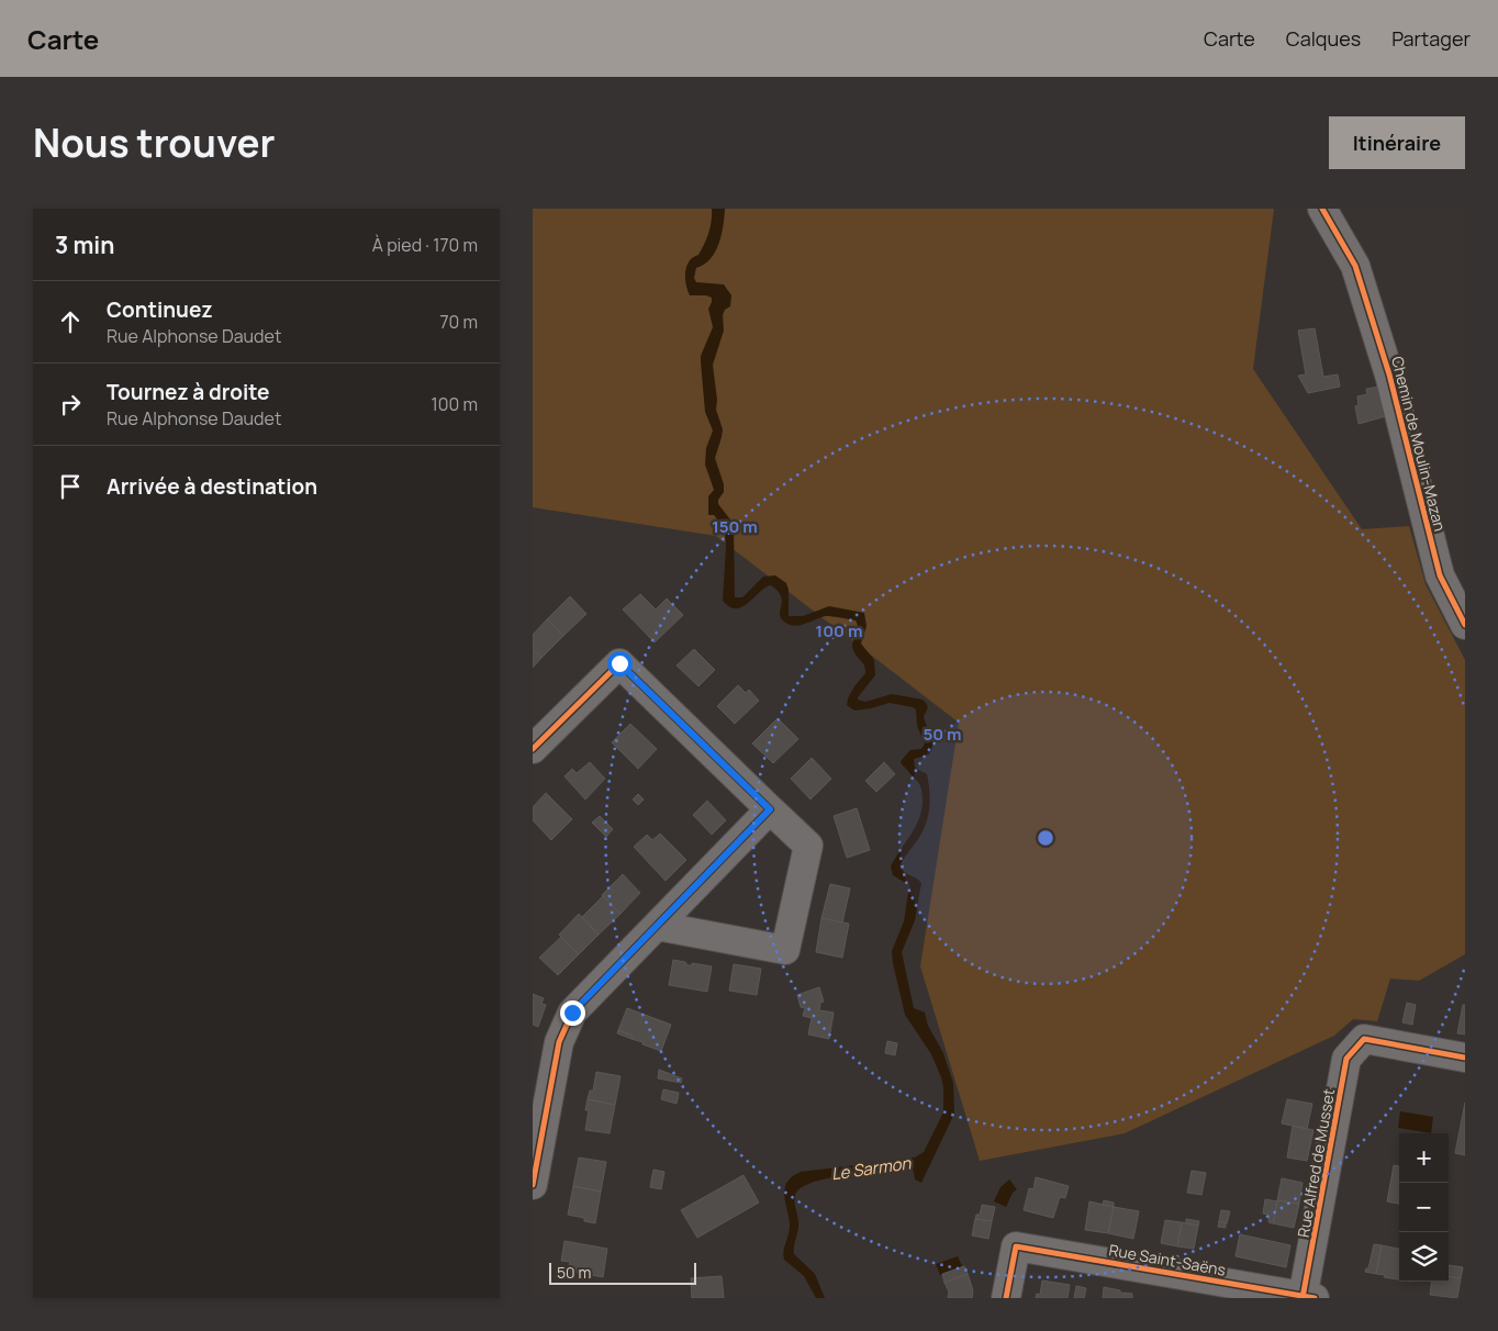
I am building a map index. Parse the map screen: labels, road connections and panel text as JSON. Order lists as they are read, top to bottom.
{
  "streets": {
    "street": ["Chemin de Moulin-Mazan", "Rue Alfred de Musset", "Rue Saint-Saëns"]
  },
  "crossings": [
    ["Rue Alfred de Musset", "Rue Saint-Saëns"]
  ],
  "water": ["Le Sarmon"],
  "scale_bar": "50 m",
  "page": {
    "header": "Carte",
    "nav": ["Carte", "Calques", "Partager"],
    "title": "Nous trouver",
    "buttons": "Itinéraire",
    "heading": ["3 min", "À pied · 170 m"],
    "list": [
      ["Continuez", "Rue Alphonse Daudet", "70 m"],
      ["Tournez à droite", "Rue Alphonse Daudet", "100 m"],
      "Arrivée à destination"
    ],
    "map_buttons": ["+", "−"],
    "scale": "50 m"
  },
  "rings": ["150 m", "100 m", "50 m"]
}
